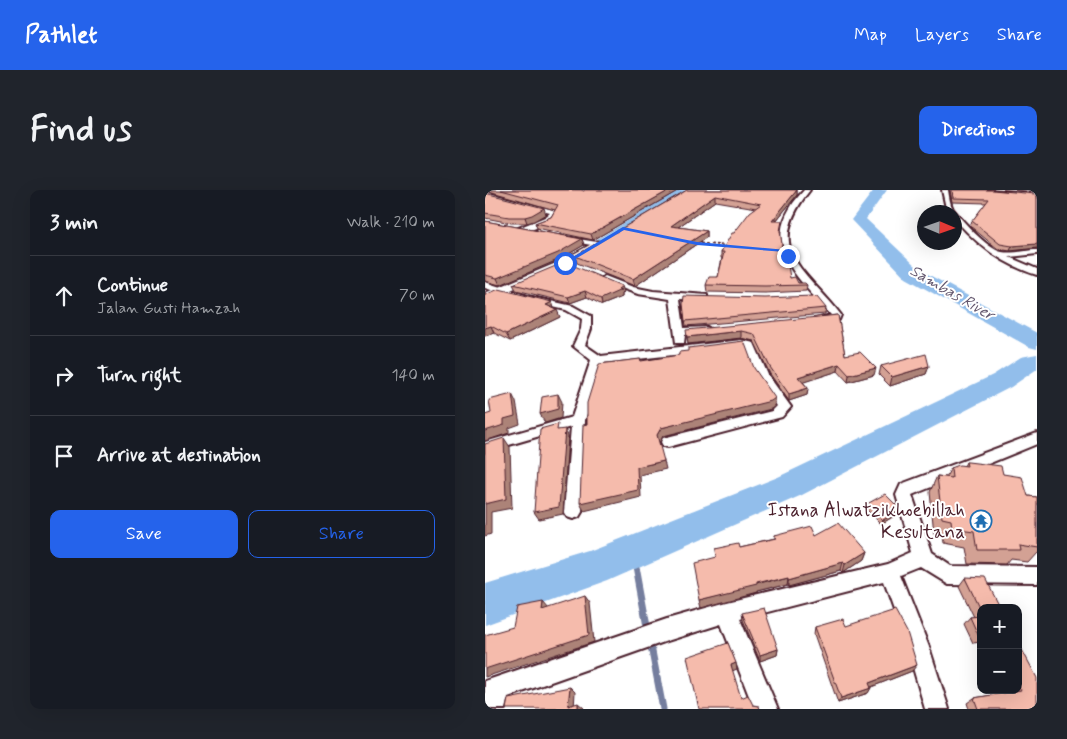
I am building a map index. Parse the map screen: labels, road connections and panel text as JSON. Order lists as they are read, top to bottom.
{
  "water": ["Sambas River"],
  "places": {
    "temple": ["Istana Alwatzikhoebillah Kesultana"]
  },
  "north": "right",
  "page": {
    "header": "Pathlet",
    "nav": ["Map", "Layers", "Share"],
    "buttons": [
      "Directions",
      ["Save", "Share"]
    ],
    "title": "Find us",
    "heading": ["3 min", "Walk · 210 m"],
    "list": [
      ["Continue", "Jalan Gusti Hamzah", "70 m"],
      ["Turn right", "140 m"],
      "Arrive at destination"
    ],
    "map_buttons": ["+", "−"]
  }
}
